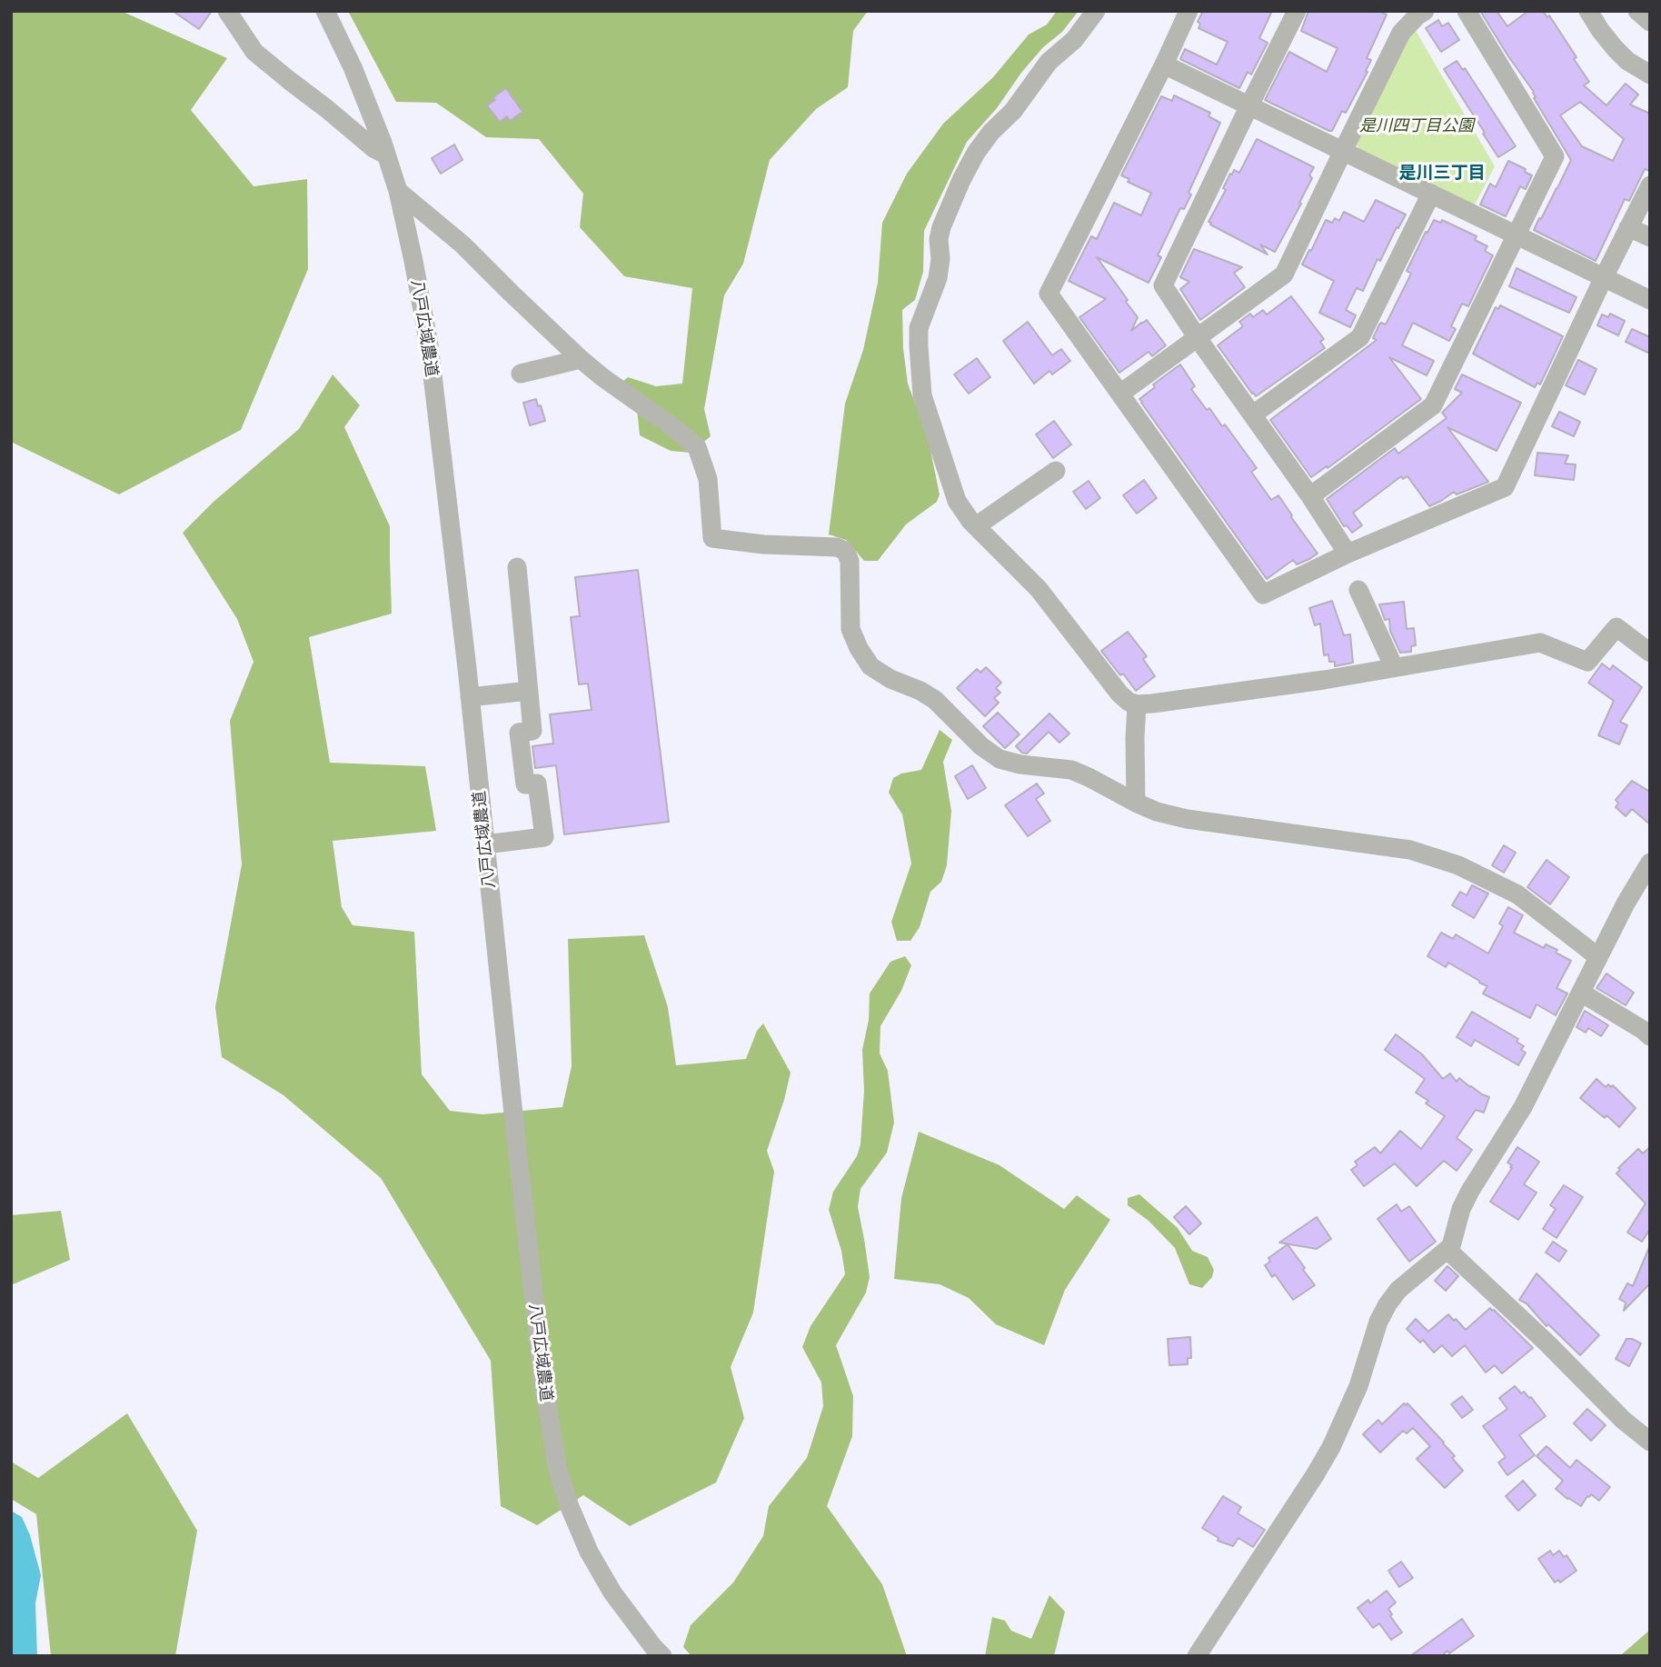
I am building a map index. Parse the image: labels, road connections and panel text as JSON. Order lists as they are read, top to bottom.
{
  "streets": {
    "street": ["八戸広域農道"]
  },
  "districts": ["是川三丁目"],
  "parks": ["是川四丁目公園"]
}
